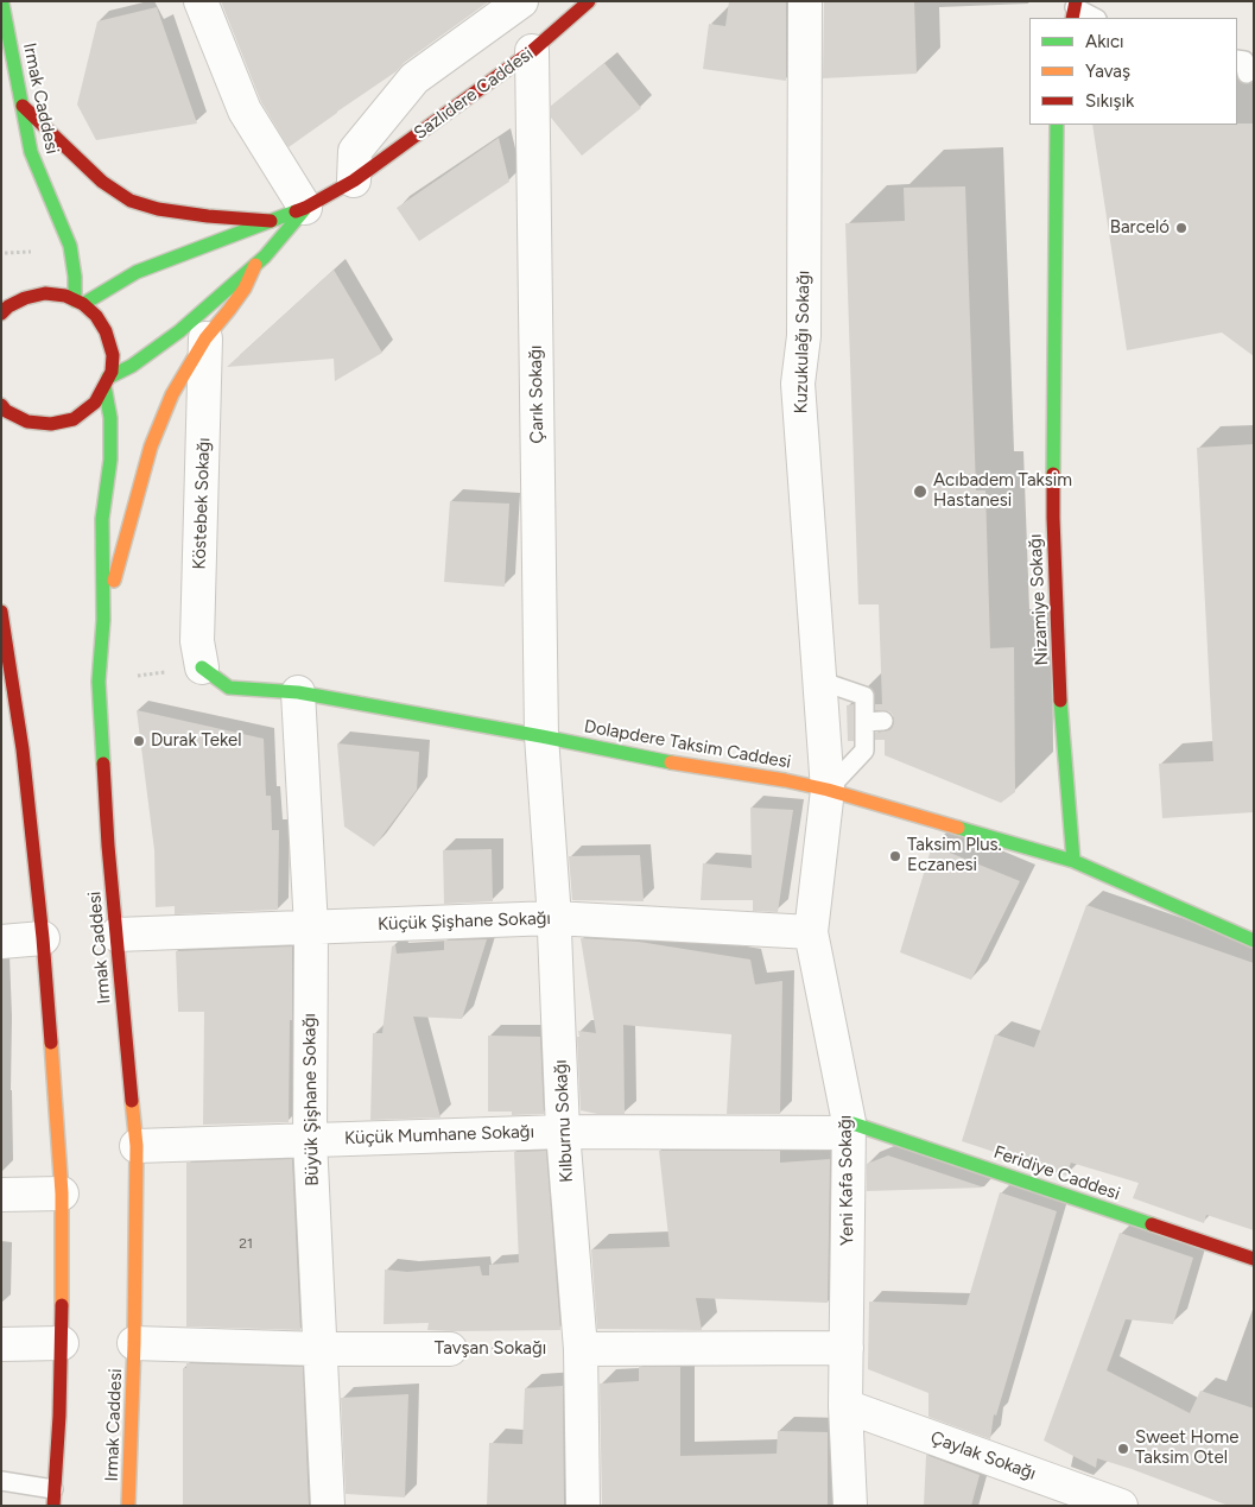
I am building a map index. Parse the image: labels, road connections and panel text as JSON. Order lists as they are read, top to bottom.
{
  "streets": {
    "main road": [
      "Sazlıdere Caddesi",
      "Irmak Caddesi",
      "Nizamiye Sokağı",
      "Dolapdere Taksim Caddesi",
      "Feridiye Caddesi"
    ],
    "street": [
      "Kuzukulağı Sokağı",
      "Çarık Sokağı",
      "Köstebek Sokağı",
      "Küçük Şişhane Sokağı",
      "Büyük Şişhane Sokağı",
      "Kılburnu Sokağı",
      "Küçük Mumhane Sokağı",
      "Yeni Kafa Sokağı",
      "Tavşan Sokağı",
      "Çaylak Sokağı"
    ]
  },
  "crossings": [
    ["Sazlıdere Caddesi", "Çarık Sokağı"],
    ["Irmak Caddesi", "Küçük Şişhane Sokağı"],
    ["Irmak Caddesi", "Küçük Mumhane Sokağı"],
    ["Irmak Caddesi", "Tavşan Sokağı"],
    ["Kuzukulağı Sokağı", "Dolapdere Taksim Caddesi"],
    ["Kuzukulağı Sokağı", "Yeni Kafa Sokağı"],
    ["Çarık Sokağı", "Dolapdere Taksim Caddesi"],
    ["Çarık Sokağı", "Kılburnu Sokağı"],
    ["Köstebek Sokağı", "Dolapdere Taksim Caddesi"],
    ["Nizamiye Sokağı", "Dolapdere Taksim Caddesi"],
    ["Dolapdere Taksim Caddesi", "Büyük Şişhane Sokağı"],
    ["Dolapdere Taksim Caddesi", "Kılburnu Sokağı"],
    ["Dolapdere Taksim Caddesi", "Yeni Kafa Sokağı"],
    ["Küçük Şişhane Sokağı", "Büyük Şişhane Sokağı"],
    ["Küçük Şişhane Sokağı", "Kılburnu Sokağı"],
    ["Küçük Şişhane Sokağı", "Yeni Kafa Sokağı"],
    ["Büyük Şişhane Sokağı", "Küçük Mumhane Sokağı"],
    ["Büyük Şişhane Sokağı", "Tavşan Sokağı"],
    ["Kılburnu Sokağı", "Küçük Mumhane Sokağı"],
    ["Kılburnu Sokağı", "Tavşan Sokağı"],
    ["Küçük Mumhane Sokağı", "Feridiye Caddesi"],
    ["Küçük Mumhane Sokağı", "Yeni Kafa Sokağı"],
    ["Feridiye Caddesi", "Yeni Kafa Sokağı"],
    ["Yeni Kafa Sokağı", "Çaylak Sokağı"]
  ],
  "places": [
    "Barceló",
    "Acıbadem Taksim Hastanesi",
    "Durak Tekel",
    "Taksim Plus. Eczanesi",
    "Sweet Home Taksim Otel"
  ],
  "house_numbers": ["21"],
  "legend": ["Akıcı", "Yavaş", "Sıkışık"]
}
